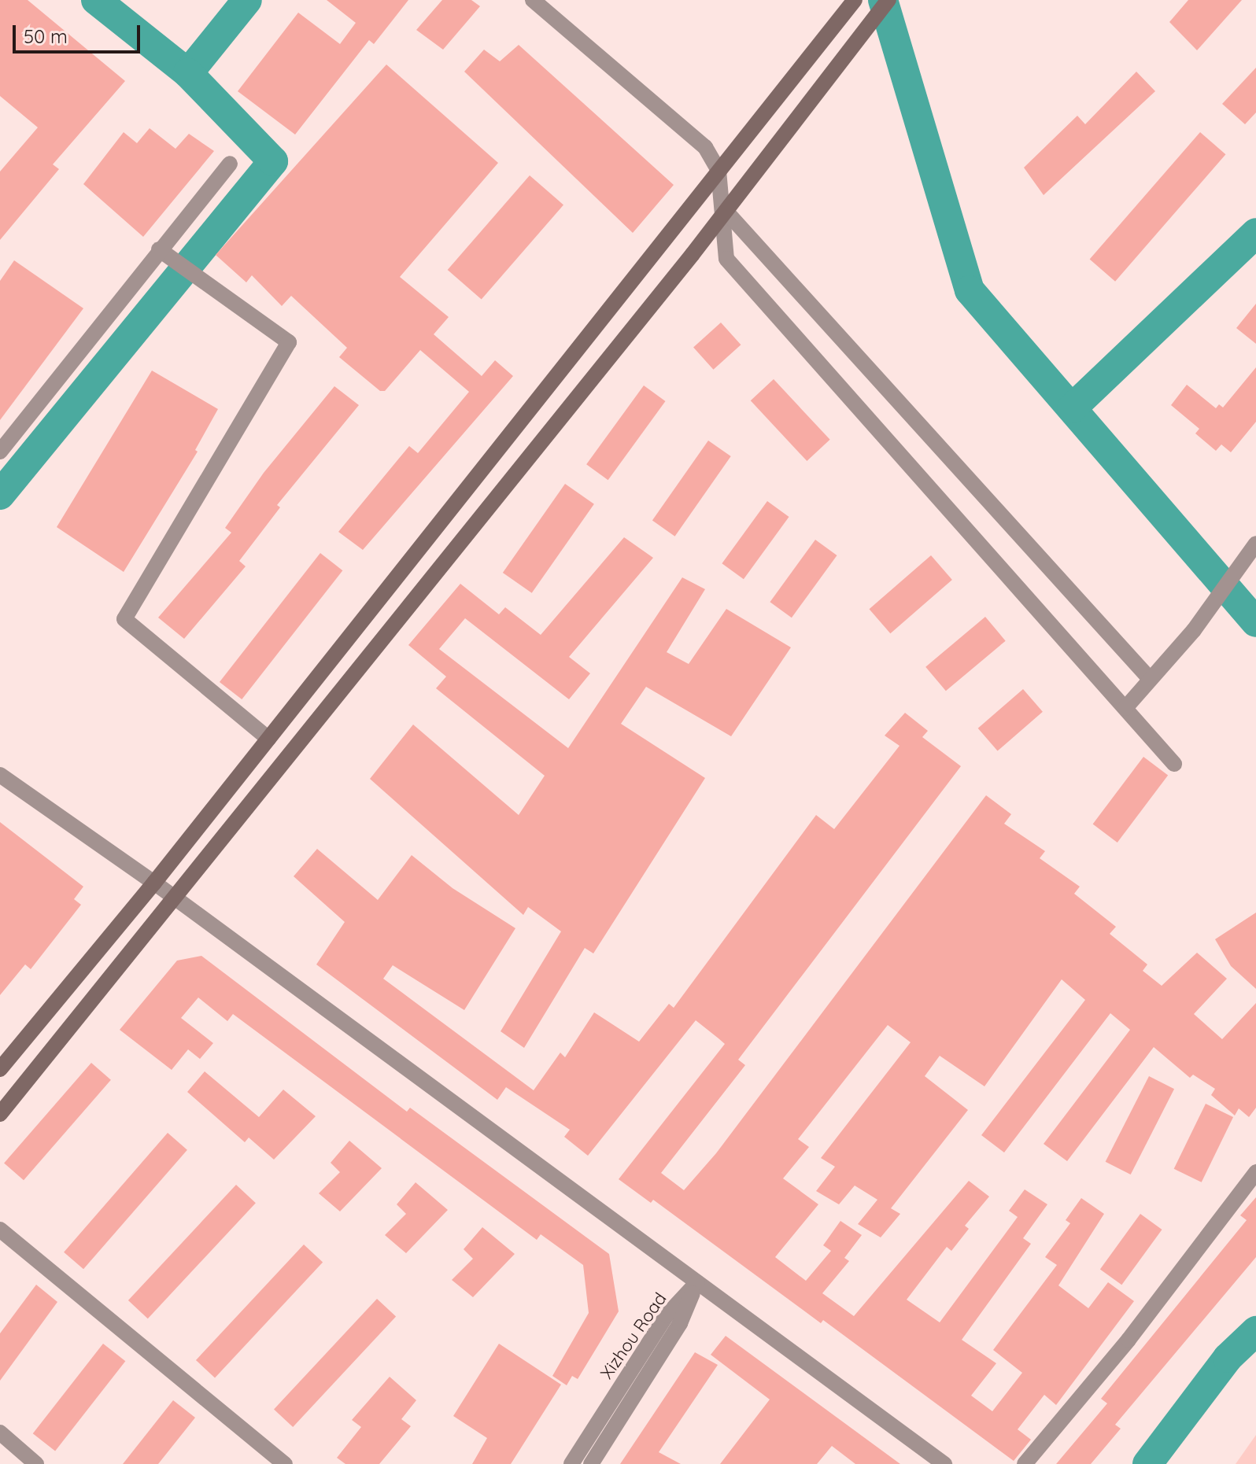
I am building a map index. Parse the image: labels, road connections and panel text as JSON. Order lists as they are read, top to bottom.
{
  "streets": {
    "street": ["Xizhou Road"]
  },
  "scale_bar": "50 m"
}
